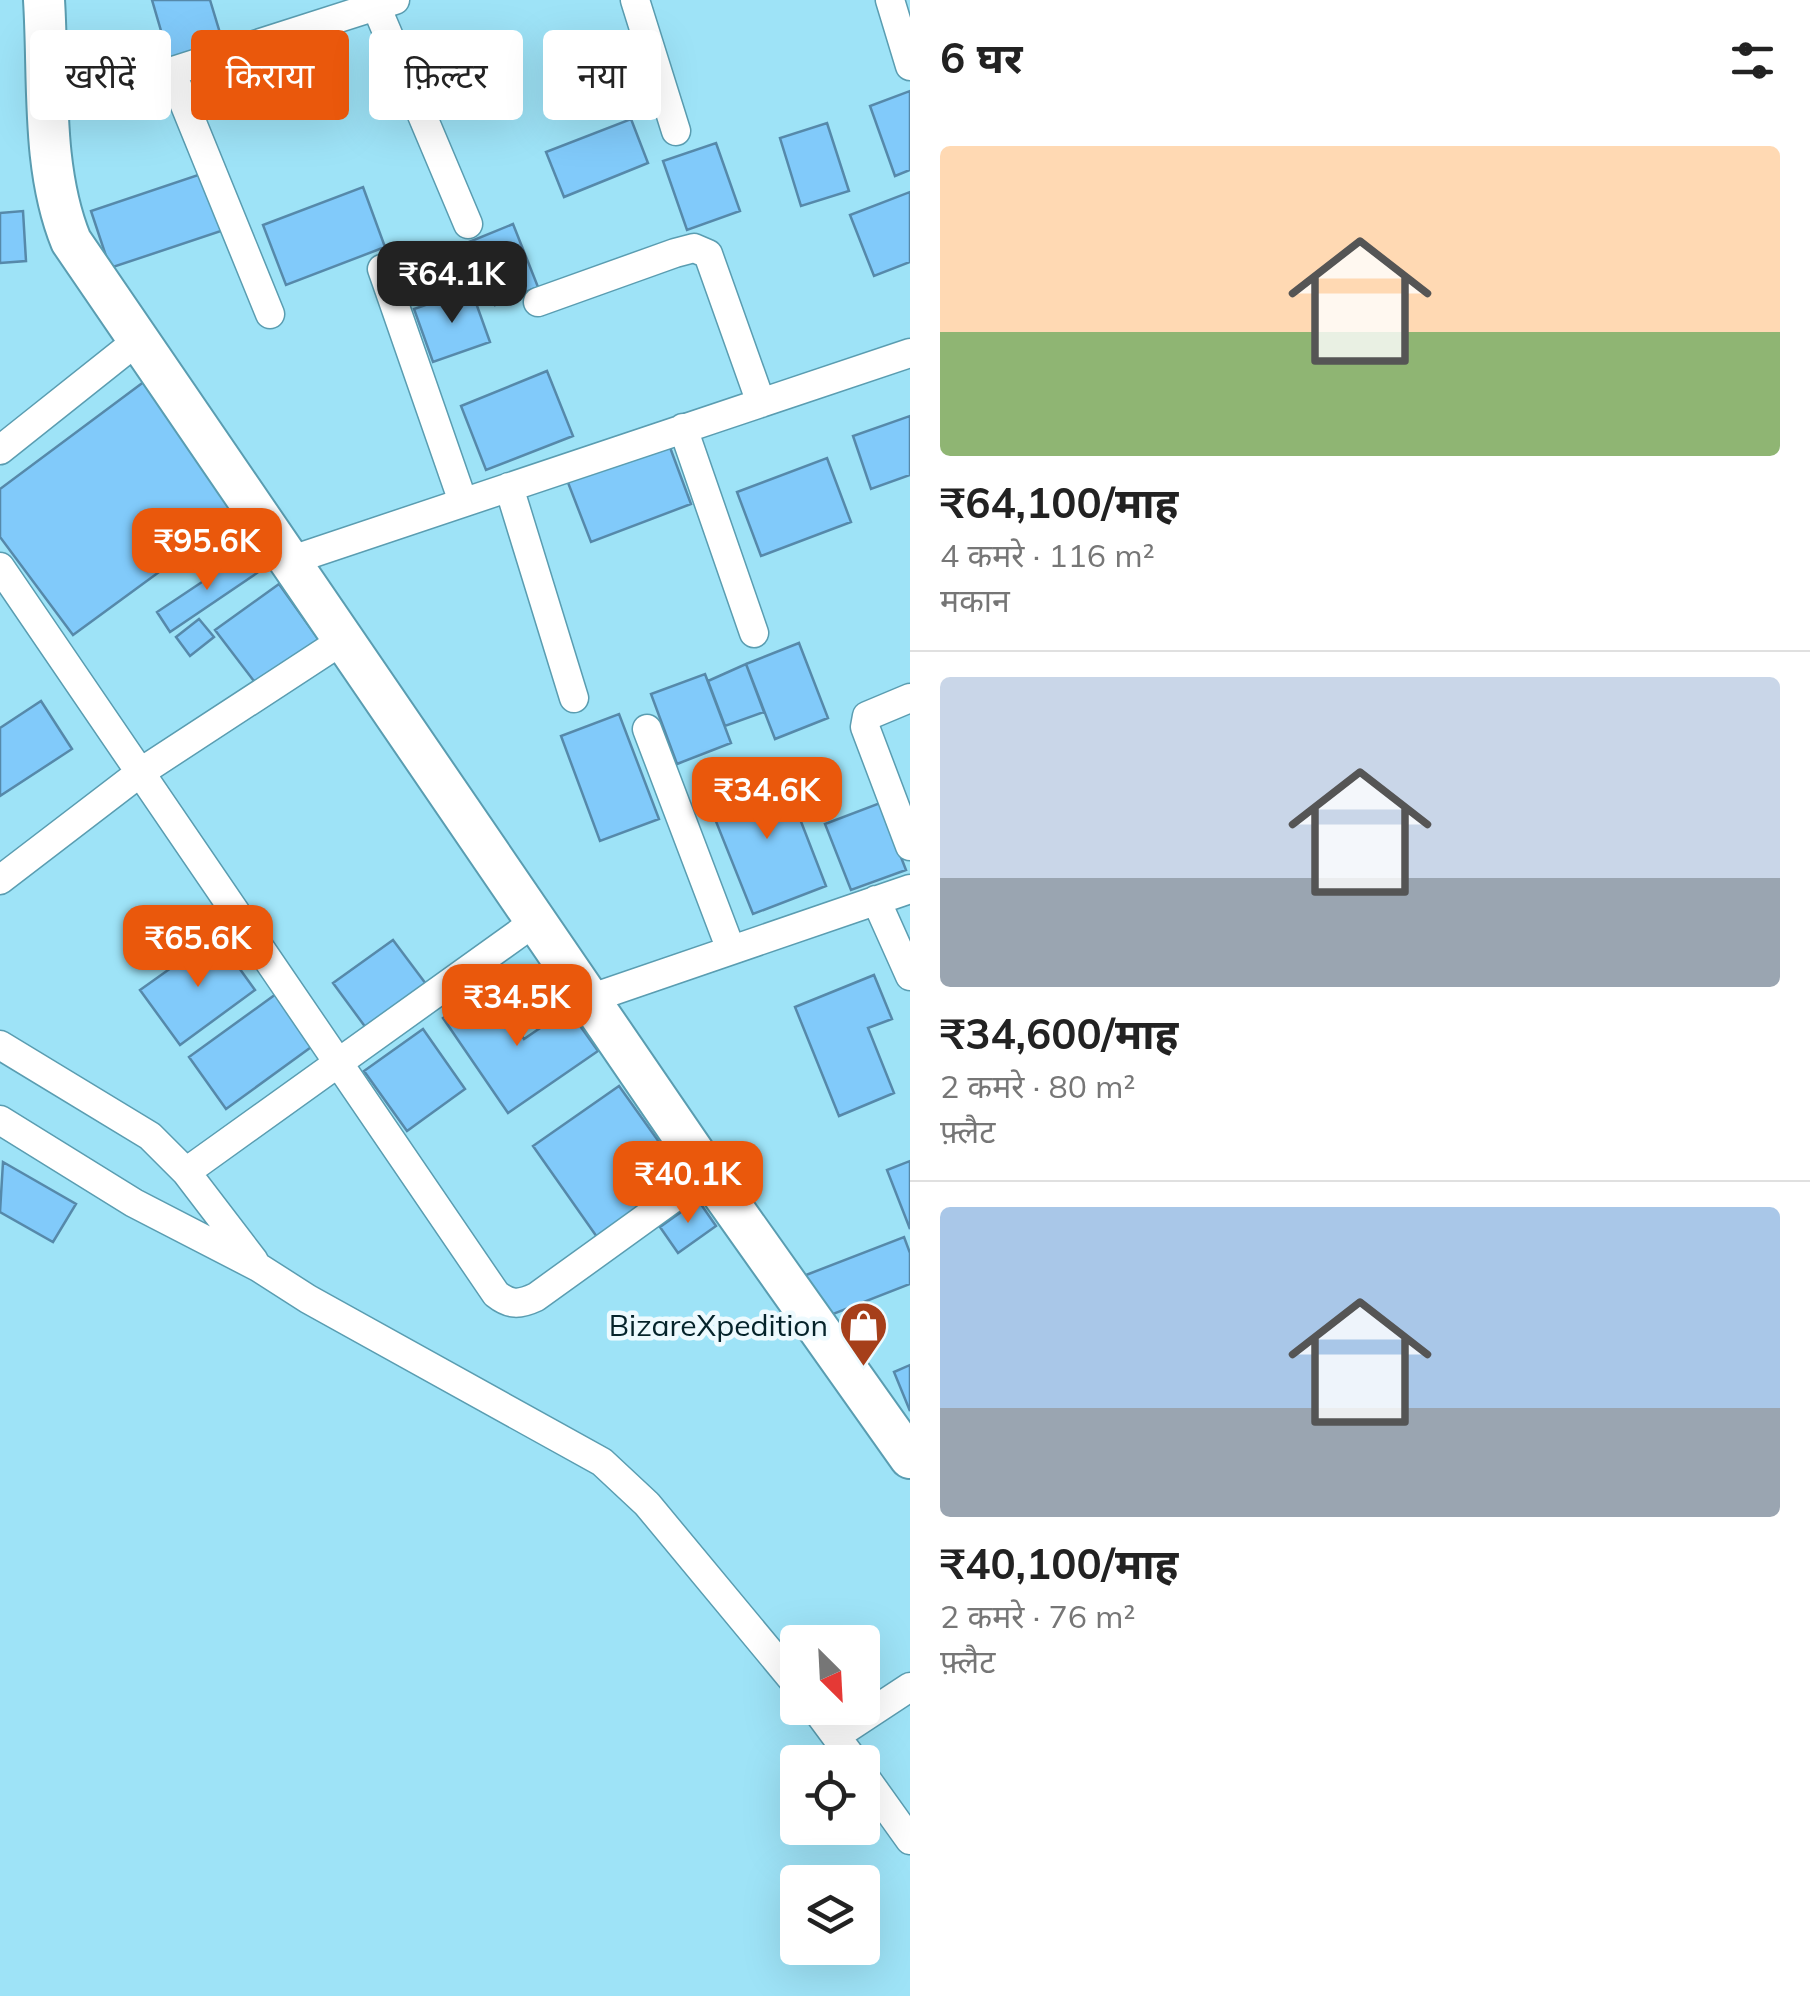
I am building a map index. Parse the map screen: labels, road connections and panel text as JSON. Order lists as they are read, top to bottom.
{
  "places": {
    "shop": ["BizareXpedition"]
  },
  "north": "bottom right",
  "page": {
    "heading": "6 घर",
    "chip": [
      "खरीदें",
      "किराया",
      "फ़िल्टर",
      "नया"
    ],
    "list": [
      {
        "name": "₹64,100/माह",
        "note": "4 कमरे · 116 m² · मकान"
      },
      {
        "name": "₹34,600/माह",
        "note": "2 कमरे · 80 m² · फ़्लैट"
      },
      {
        "name": "₹40,100/माह",
        "note": "2 कमरे · 76 m² · फ़्लैट"
      }
    ],
    "price": [
      "₹64.1K",
      "₹95.6K",
      "₹34.6K",
      "₹65.6K",
      "₹34.5K",
      "₹40.1K"
    ]
  }
}
